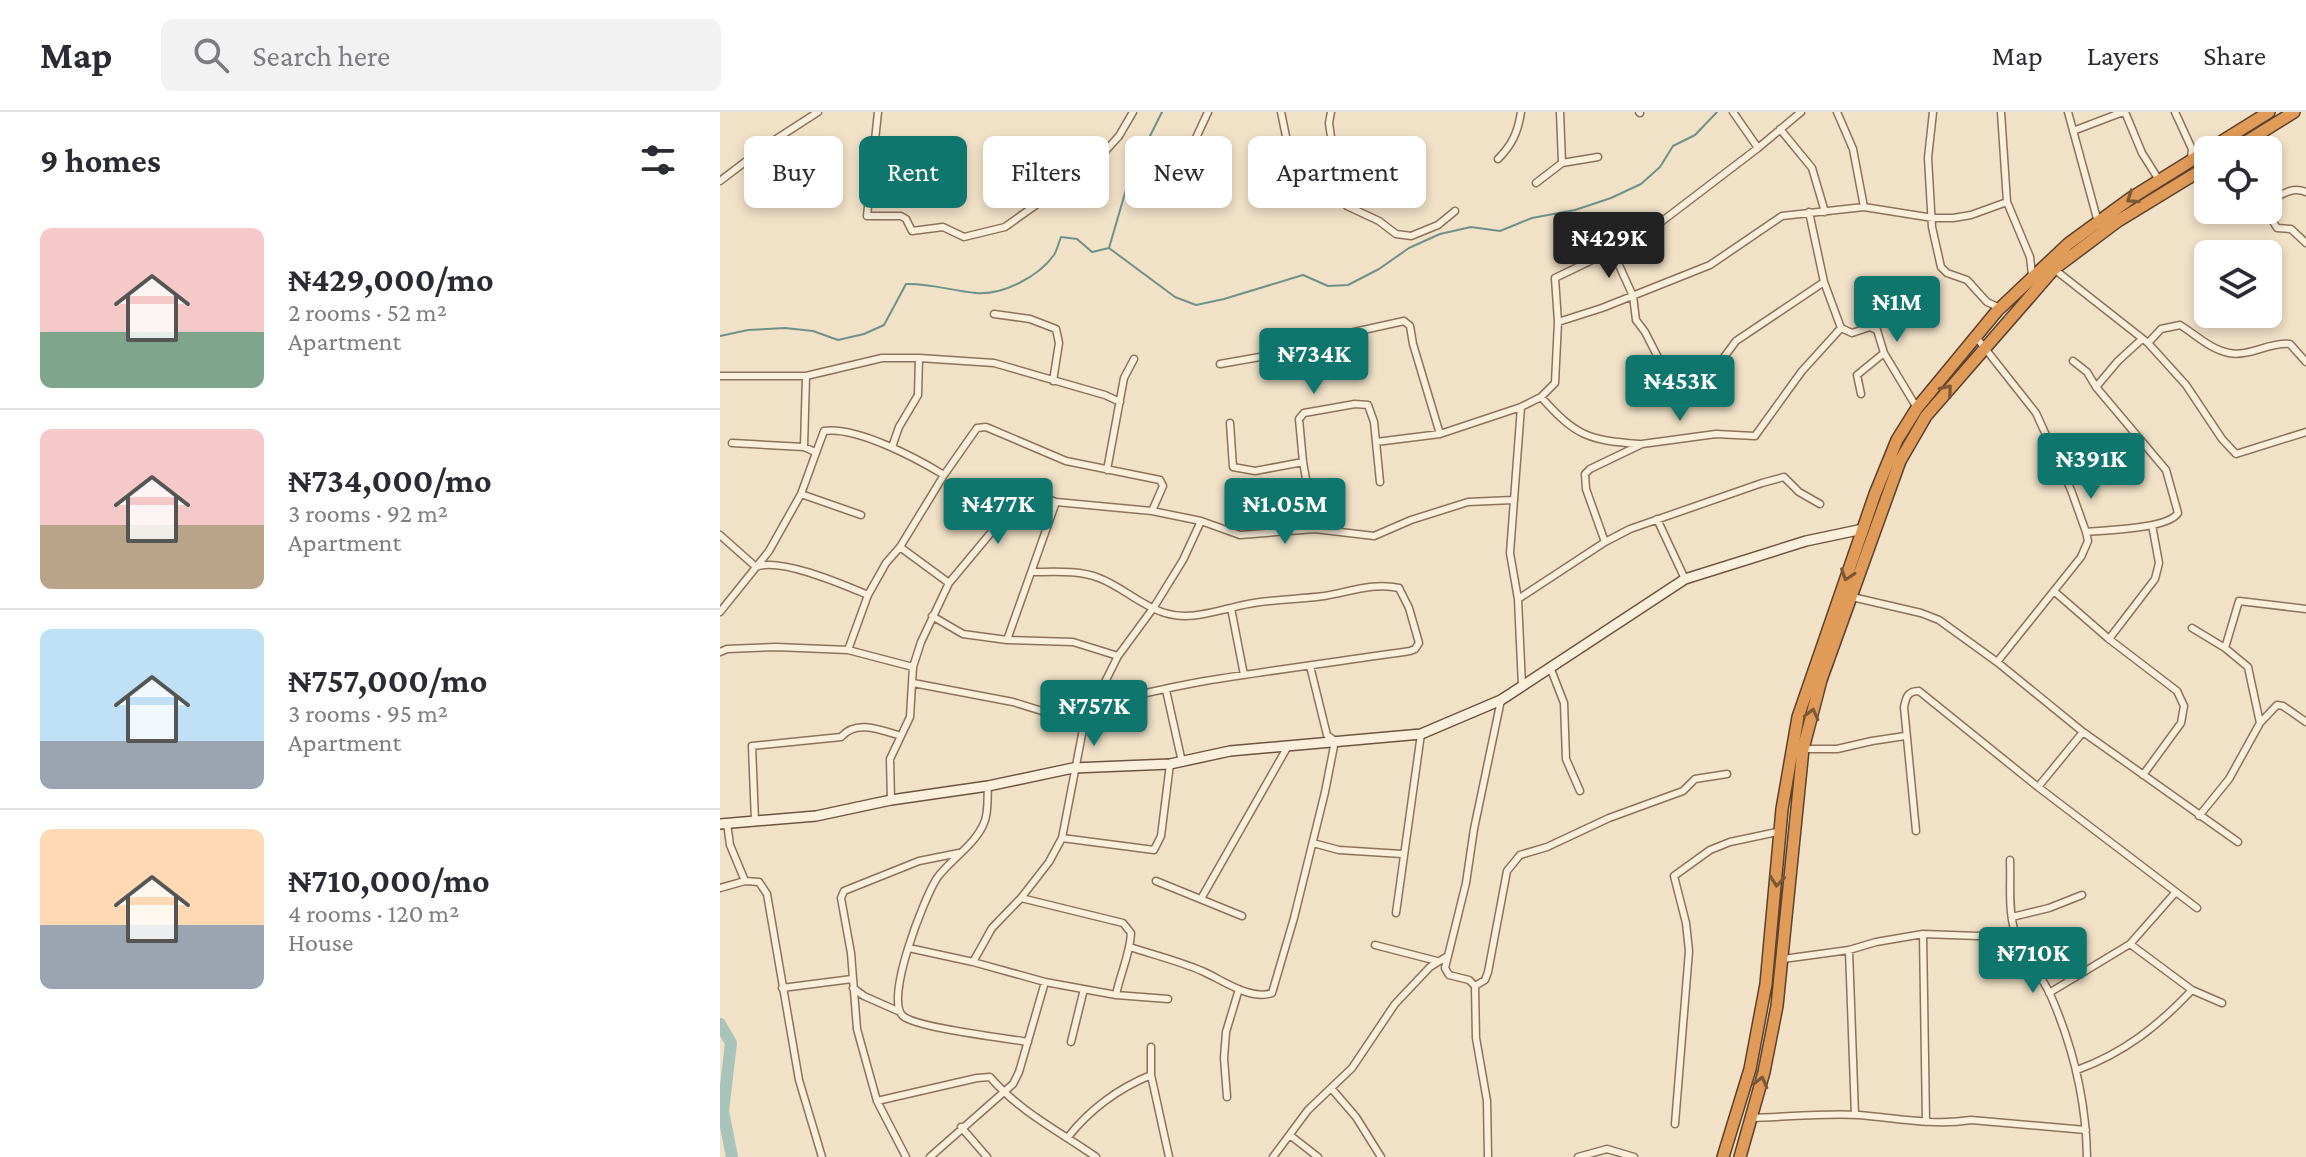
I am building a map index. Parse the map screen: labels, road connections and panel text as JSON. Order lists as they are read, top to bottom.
{
  "page": {
    "header": "Map",
    "search": "Search here",
    "nav": ["Map", "Layers", "Share"],
    "heading": "9 homes",
    "chip": [
      "Buy",
      "Rent",
      "Filters",
      "New",
      "Apartment"
    ],
    "list": [
      {
        "name": "₦429,000/mo",
        "note": "2 rooms · 52 m² · Apartment"
      },
      {
        "name": "₦734,000/mo",
        "note": "3 rooms · 92 m² · Apartment"
      },
      {
        "name": "₦757,000/mo",
        "note": "3 rooms · 95 m² · Apartment"
      },
      {
        "name": "₦710,000/mo",
        "note": "4 rooms · 120 m² · House"
      }
    ],
    "price": [
      "₦429K",
      "₦1M",
      "₦734K",
      "₦453K",
      "₦391K",
      "₦477K",
      "₦1.05M",
      "₦757K",
      "₦710K"
    ]
  }
}
